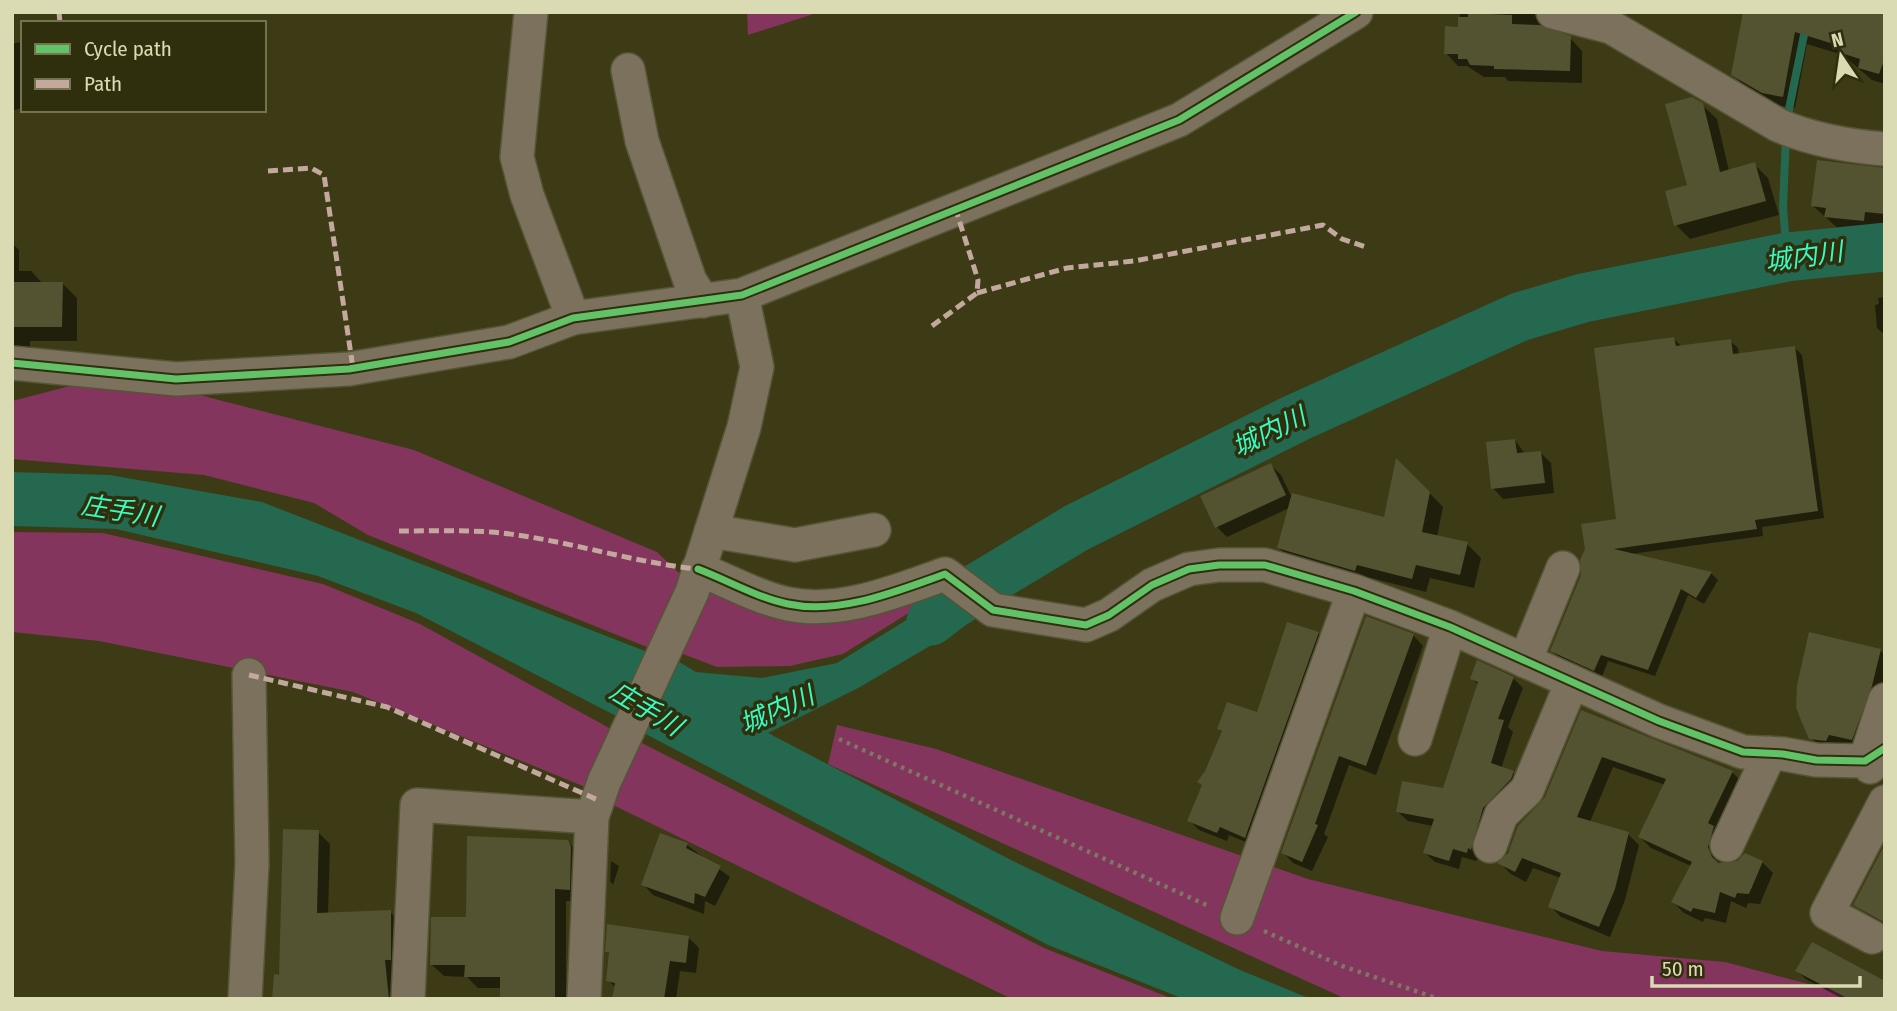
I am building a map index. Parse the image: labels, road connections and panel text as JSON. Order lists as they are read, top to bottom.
{
  "water": ["城内川", "庄手川"],
  "legend": ["Cycle path", "Path"],
  "scale_bar": "50 m",
  "north": "top"
}
